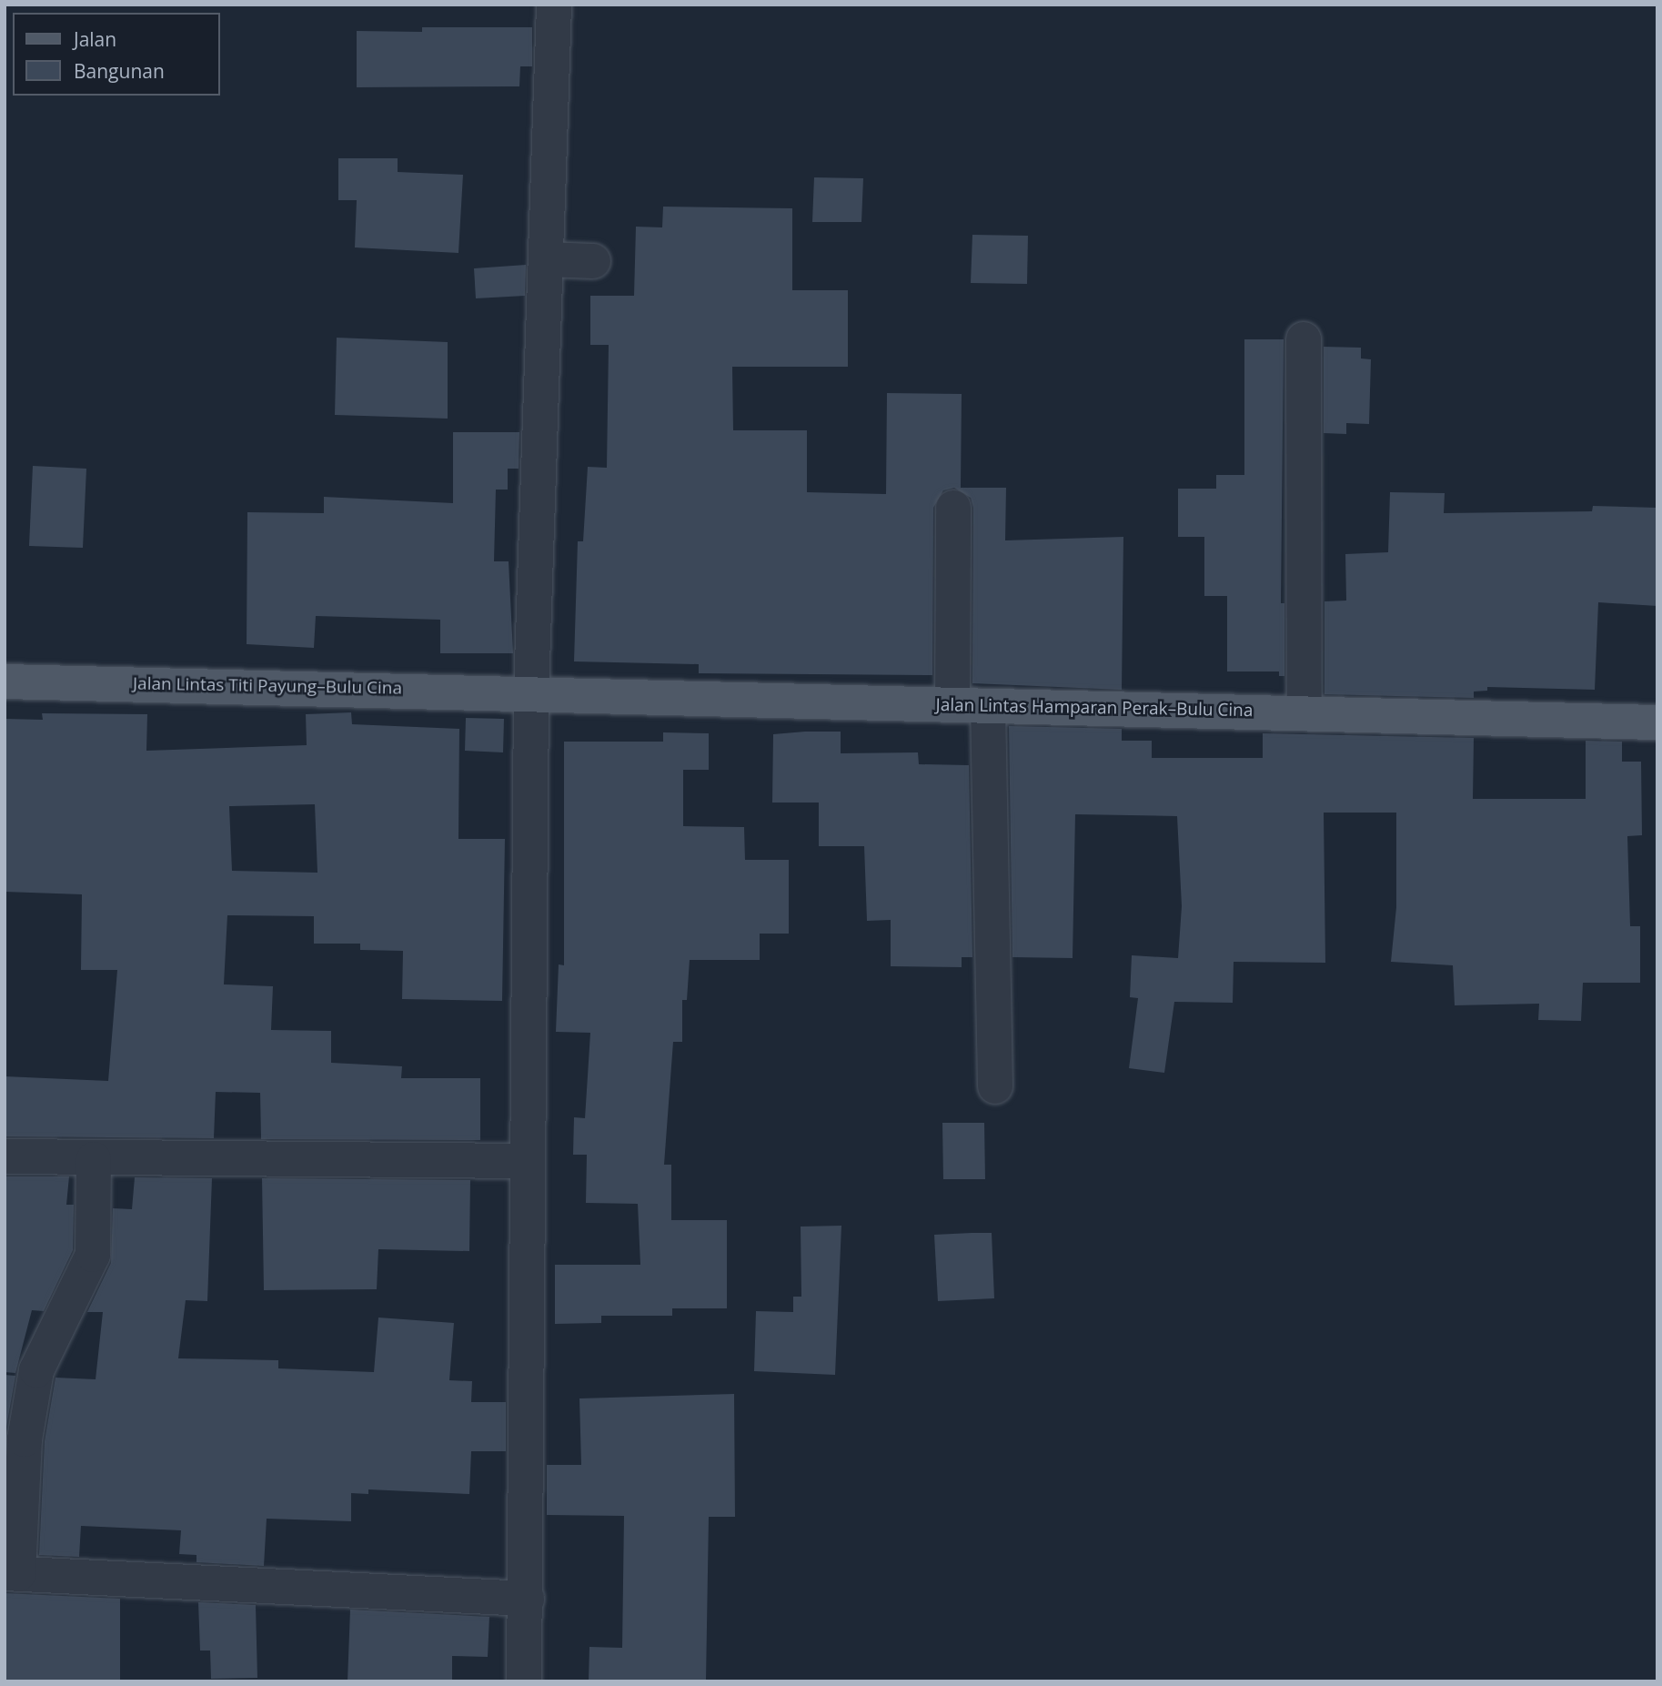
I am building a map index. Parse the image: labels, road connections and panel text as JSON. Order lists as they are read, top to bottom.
{
  "streets": {
    "main road": ["Jalan Lintas Titi Payung–Bulu Cina", "Jalan Lintas Hamparan Perak–Bulu Cina"]
  },
  "crossings": [
    ["Jalan Lintas Titi Payung–Bulu Cina", "Jalan Lintas Hamparan Perak–Bulu Cina"]
  ],
  "legend": ["Jalan", "Bangunan"]
}
